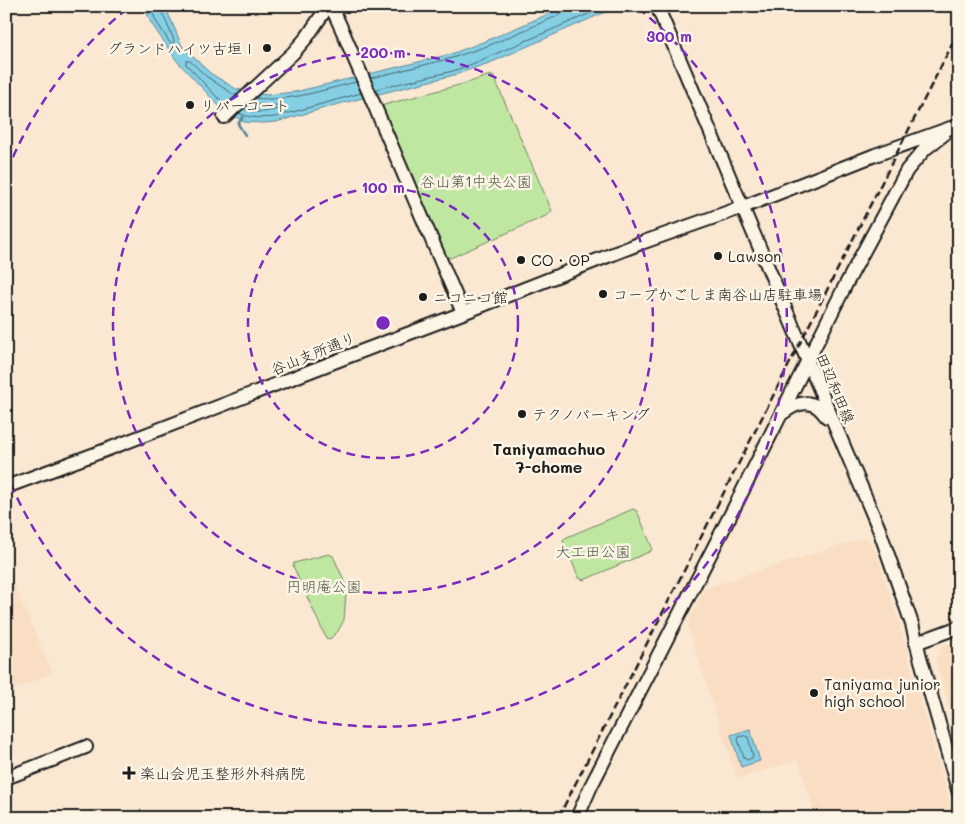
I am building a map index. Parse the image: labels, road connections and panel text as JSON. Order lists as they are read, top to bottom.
{
  "streets": {
    "street": ["谷山支所通り", "田辺和田線"]
  },
  "crossings": [
    ["谷山支所通り", "田辺和田線"]
  ],
  "districts": ["Taniyamachuo 7-chome"],
  "parks": ["谷山第1中央公園", "大工田公園", "円明庵公園"],
  "places": {
    "other": [
      "グランドハイツ古垣Ⅰ",
      "リバーコート",
      "Lawson",
      "CO・OP",
      "コープかごしま南谷山店駐車場",
      "ニコニコ館",
      "テクノパーキング",
      "Taniyama junior high school"
    ],
    "health": ["楽山会児玉整形外科病院"]
  },
  "rings": ["300 m", "200 m", "100 m"]
}
